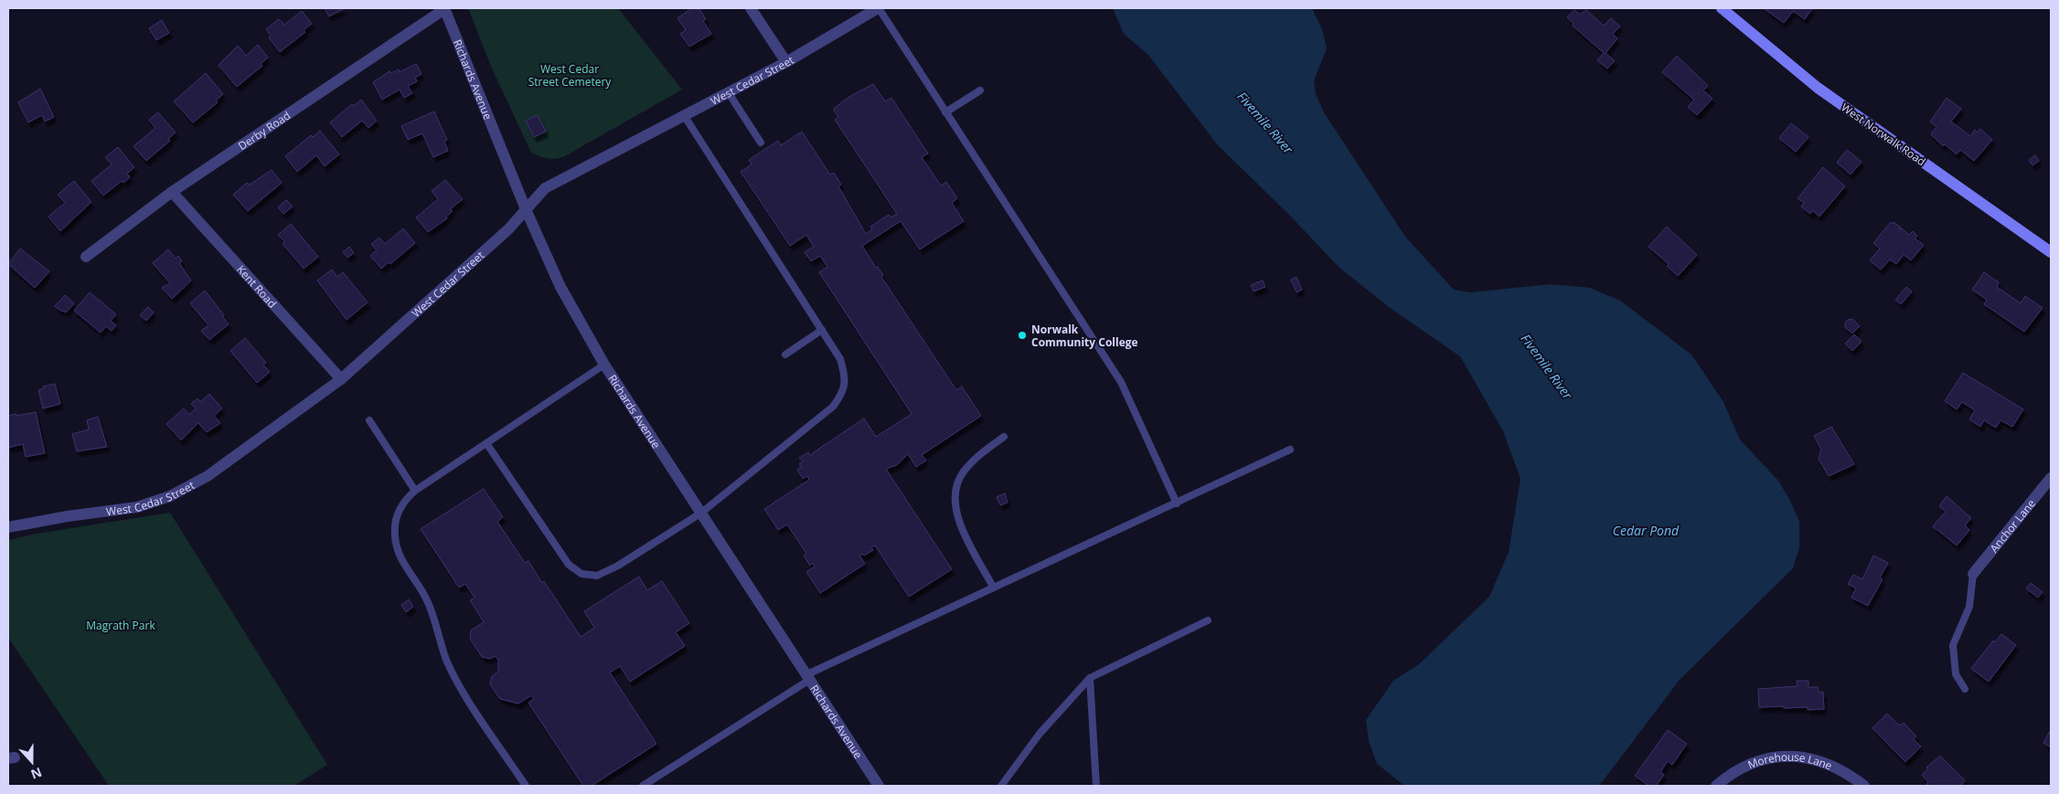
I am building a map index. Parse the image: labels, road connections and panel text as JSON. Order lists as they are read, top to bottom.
{
  "streets": {
    "main road": ["West Norwalk Road"],
    "street": [
      "Richards Avenue",
      "West Cedar Street",
      "Derby Road",
      "Kent Road",
      "Anchor Lane",
      "Morehouse Lane"
    ]
  },
  "crossings": [
    ["Richards Avenue", "West Cedar Street"],
    ["Richards Avenue", "Derby Road"],
    ["West Cedar Street", "Kent Road"],
    ["Derby Road", "Kent Road"]
  ],
  "water": ["Fivemile River", "Cedar Pond"],
  "parks": ["West Cedar Street Cemetery", "Magrath Park"],
  "places": ["Norwalk Community College"],
  "north": "bottom"
}
